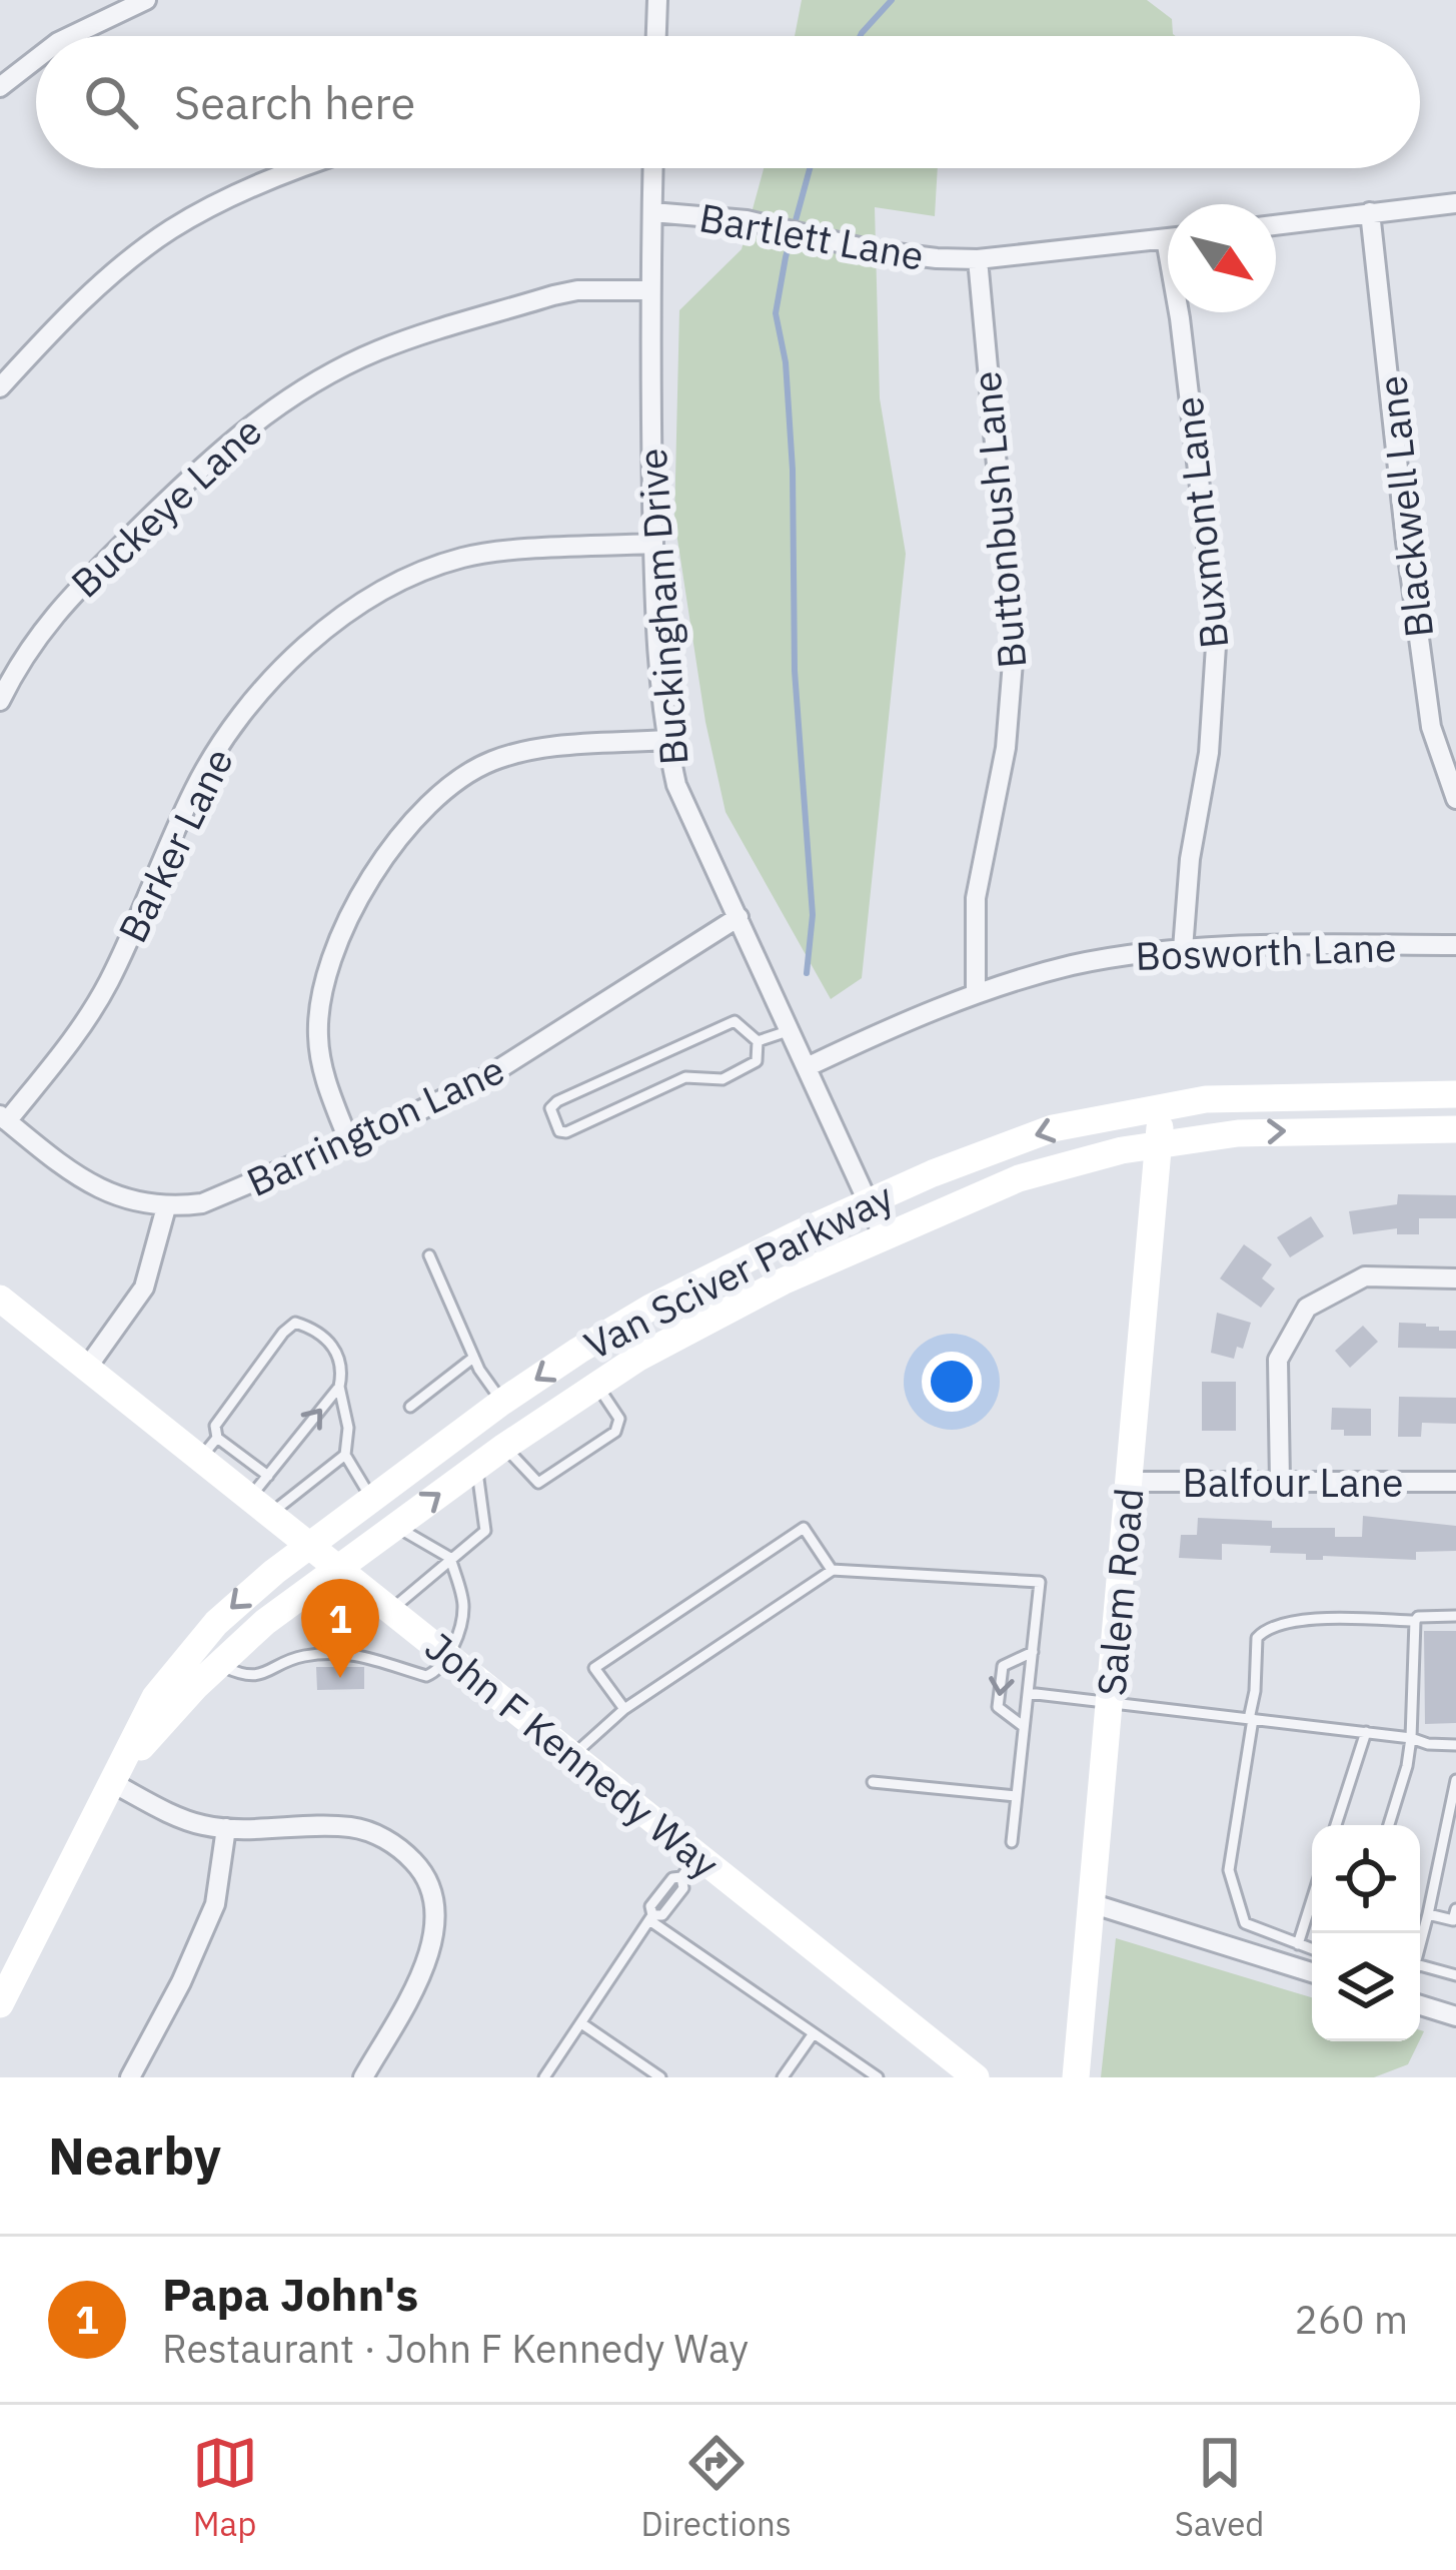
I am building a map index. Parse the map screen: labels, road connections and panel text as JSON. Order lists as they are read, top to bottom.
{
  "streets": {
    "street": [
      "Bartlett Lane",
      "Buckeye Lane",
      "Blackwell Lane",
      "Buttonbush Lane",
      "Buxmont Lane",
      "Buckingham Drive",
      "Barker Lane",
      "Bosworth Lane",
      "Barrington Lane",
      "Van Sciver Parkway",
      "Balfour Lane",
      "Salem Road",
      "John F Kennedy Way"
    ]
  },
  "crossings": [
    ["Bartlett Lane", "Buttonbush Lane"],
    ["Bartlett Lane", "Buckingham Drive"],
    ["Buckeye Lane", "Buckingham Drive"],
    ["Buttonbush Lane", "Bosworth Lane"],
    ["Buxmont Lane", "Bosworth Lane"],
    ["Buckingham Drive", "Barker Lane"],
    ["Buckingham Drive", "Bosworth Lane"],
    ["Buckingham Drive", "Barrington Lane"],
    ["Buckingham Drive", "Van Sciver Parkway"],
    ["Barker Lane", "Barrington Lane"],
    ["Van Sciver Parkway", "Salem Road"],
    ["Van Sciver Parkway", "John F Kennedy Way"],
    ["Balfour Lane", "Salem Road"]
  ],
  "north": "bottom right",
  "page": {
    "search": "Search here",
    "pins": "1",
    "heading": "Nearby",
    "list": [
      {
        "mark": "1",
        "name": "Papa John's",
        "note": "Restaurant · John F Kennedy Way",
        "value": "260 m"
      }
    ],
    "nav": ["Map", "Directions", "Saved"]
  }
}
